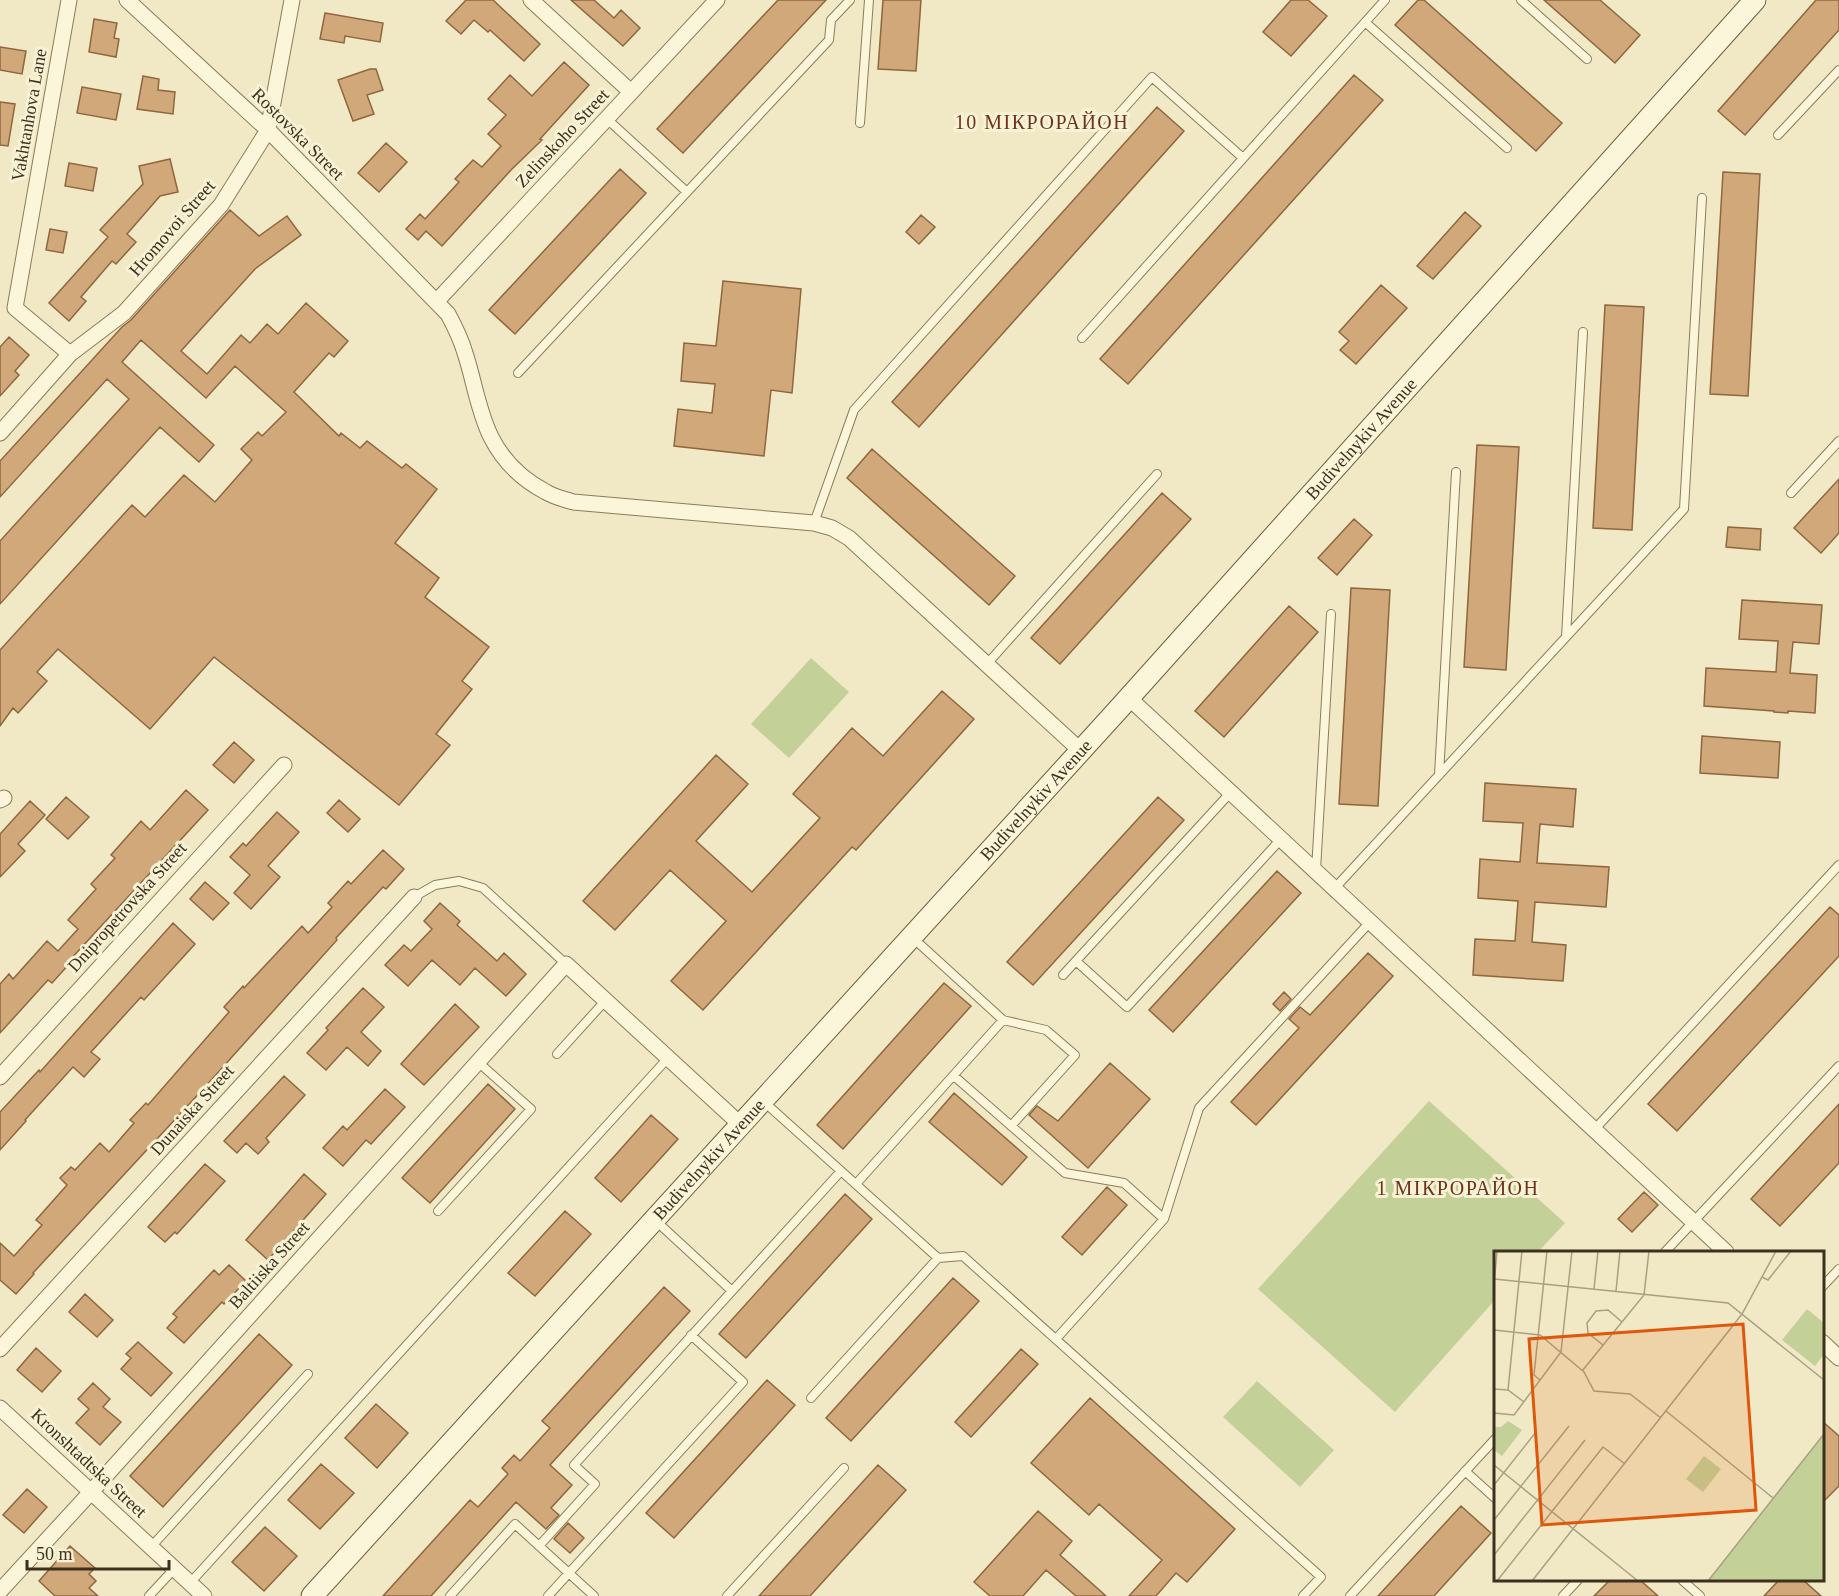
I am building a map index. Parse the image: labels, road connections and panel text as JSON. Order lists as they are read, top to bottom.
{
  "streets": {
    "main road": ["Budivelnykiv Avenue"],
    "street": [
      "Vakhtanhova Lane",
      "Rostovska Street",
      "Zelinskoho Street",
      "Hromovoi Street",
      "Dnipropetrovska Street",
      "Dunaiska Street",
      "Baltiiska Street",
      "Kronshtadtska Street"
    ]
  },
  "crossings": [
    ["Vakhtanhova Lane", "Hromovoi Street"],
    ["Rostovska Street", "Zelinskoho Street"],
    ["Rostovska Street", "Hromovoi Street"],
    ["Rostovska Street", "Budivelnykiv Avenue"],
    ["Baltiiska Street", "Kronshtadtska Street"]
  ],
  "districts": ["10 МІКРОРАЙОН", "1 МІКРОРАЙОН"],
  "scale_bar": "50 m"
}
